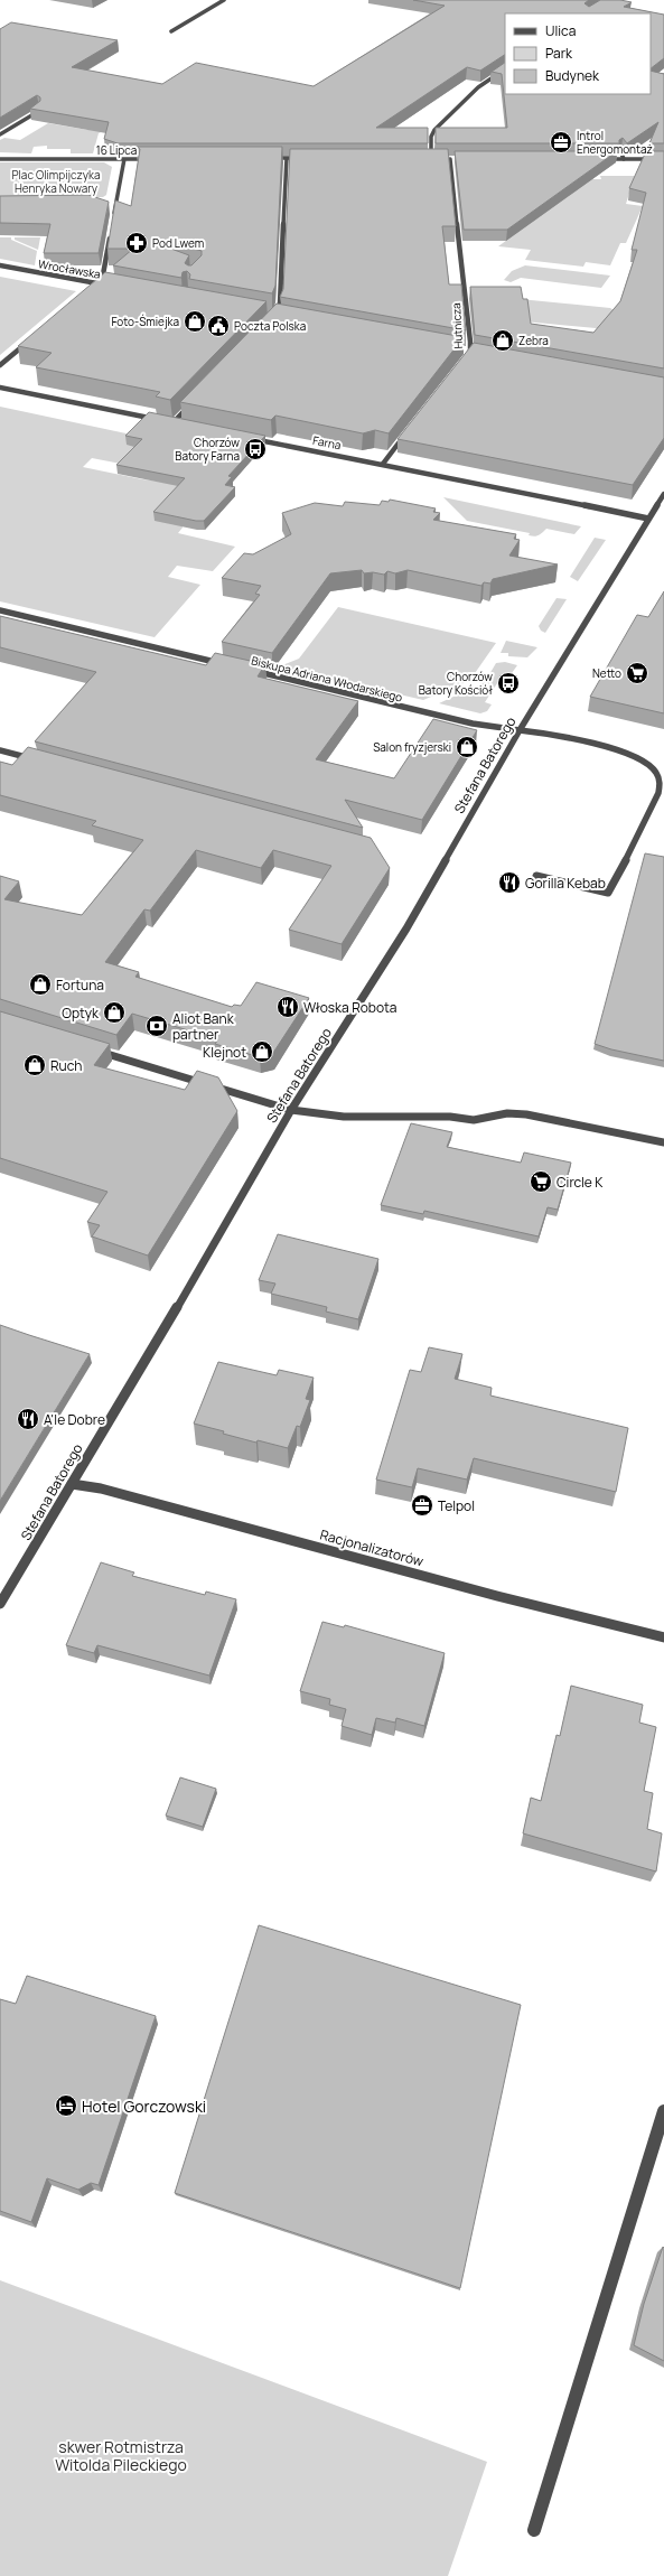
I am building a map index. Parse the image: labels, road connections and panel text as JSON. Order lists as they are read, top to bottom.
{
  "streets": {
    "street": [
      "16 Lipca",
      "Wrocławska",
      "Hutnicza",
      "Farna",
      "Biskupa Adriana Włodarskiego",
      "Stefana Batorego",
      "Racjonalizatorów"
    ]
  },
  "crossings": [
    ["Farna", "Stefana Batorego"],
    ["Biskupa Adriana Włodarskiego", "Stefana Batorego"],
    ["Stefana Batorego", "Racjonalizatorów"]
  ],
  "parks": ["Plac Olimpijczyka Henryka Nowary", "skwer Rotmistrza Witolda Pileckiego"],
  "places": {
    "office": ["Introl Energomontaż", "Telpol"],
    "pharmacy": ["Pod Lwem"],
    "shop": [
      "Foto-Śmiejka",
      "Zebra",
      "Salon fryzjerski",
      "Fortuna",
      "Optyk",
      "Klejnot",
      "Ruch"
    ],
    "public building": ["Poczta Polska"],
    "bus stop": ["Chorzów Batory Farna", "Chorzów Batory Kościół"],
    "supermarket": ["Netto", "Circle K"],
    "restaurant": ["Gorilla Kebab", "Włoska Robota", "A'le Dobre"],
    "bank": ["Aliot Bank partner"],
    "hotel": ["Hotel Gorczowski"]
  },
  "legend": ["Ulica", "Park", "Budynek"]
}
